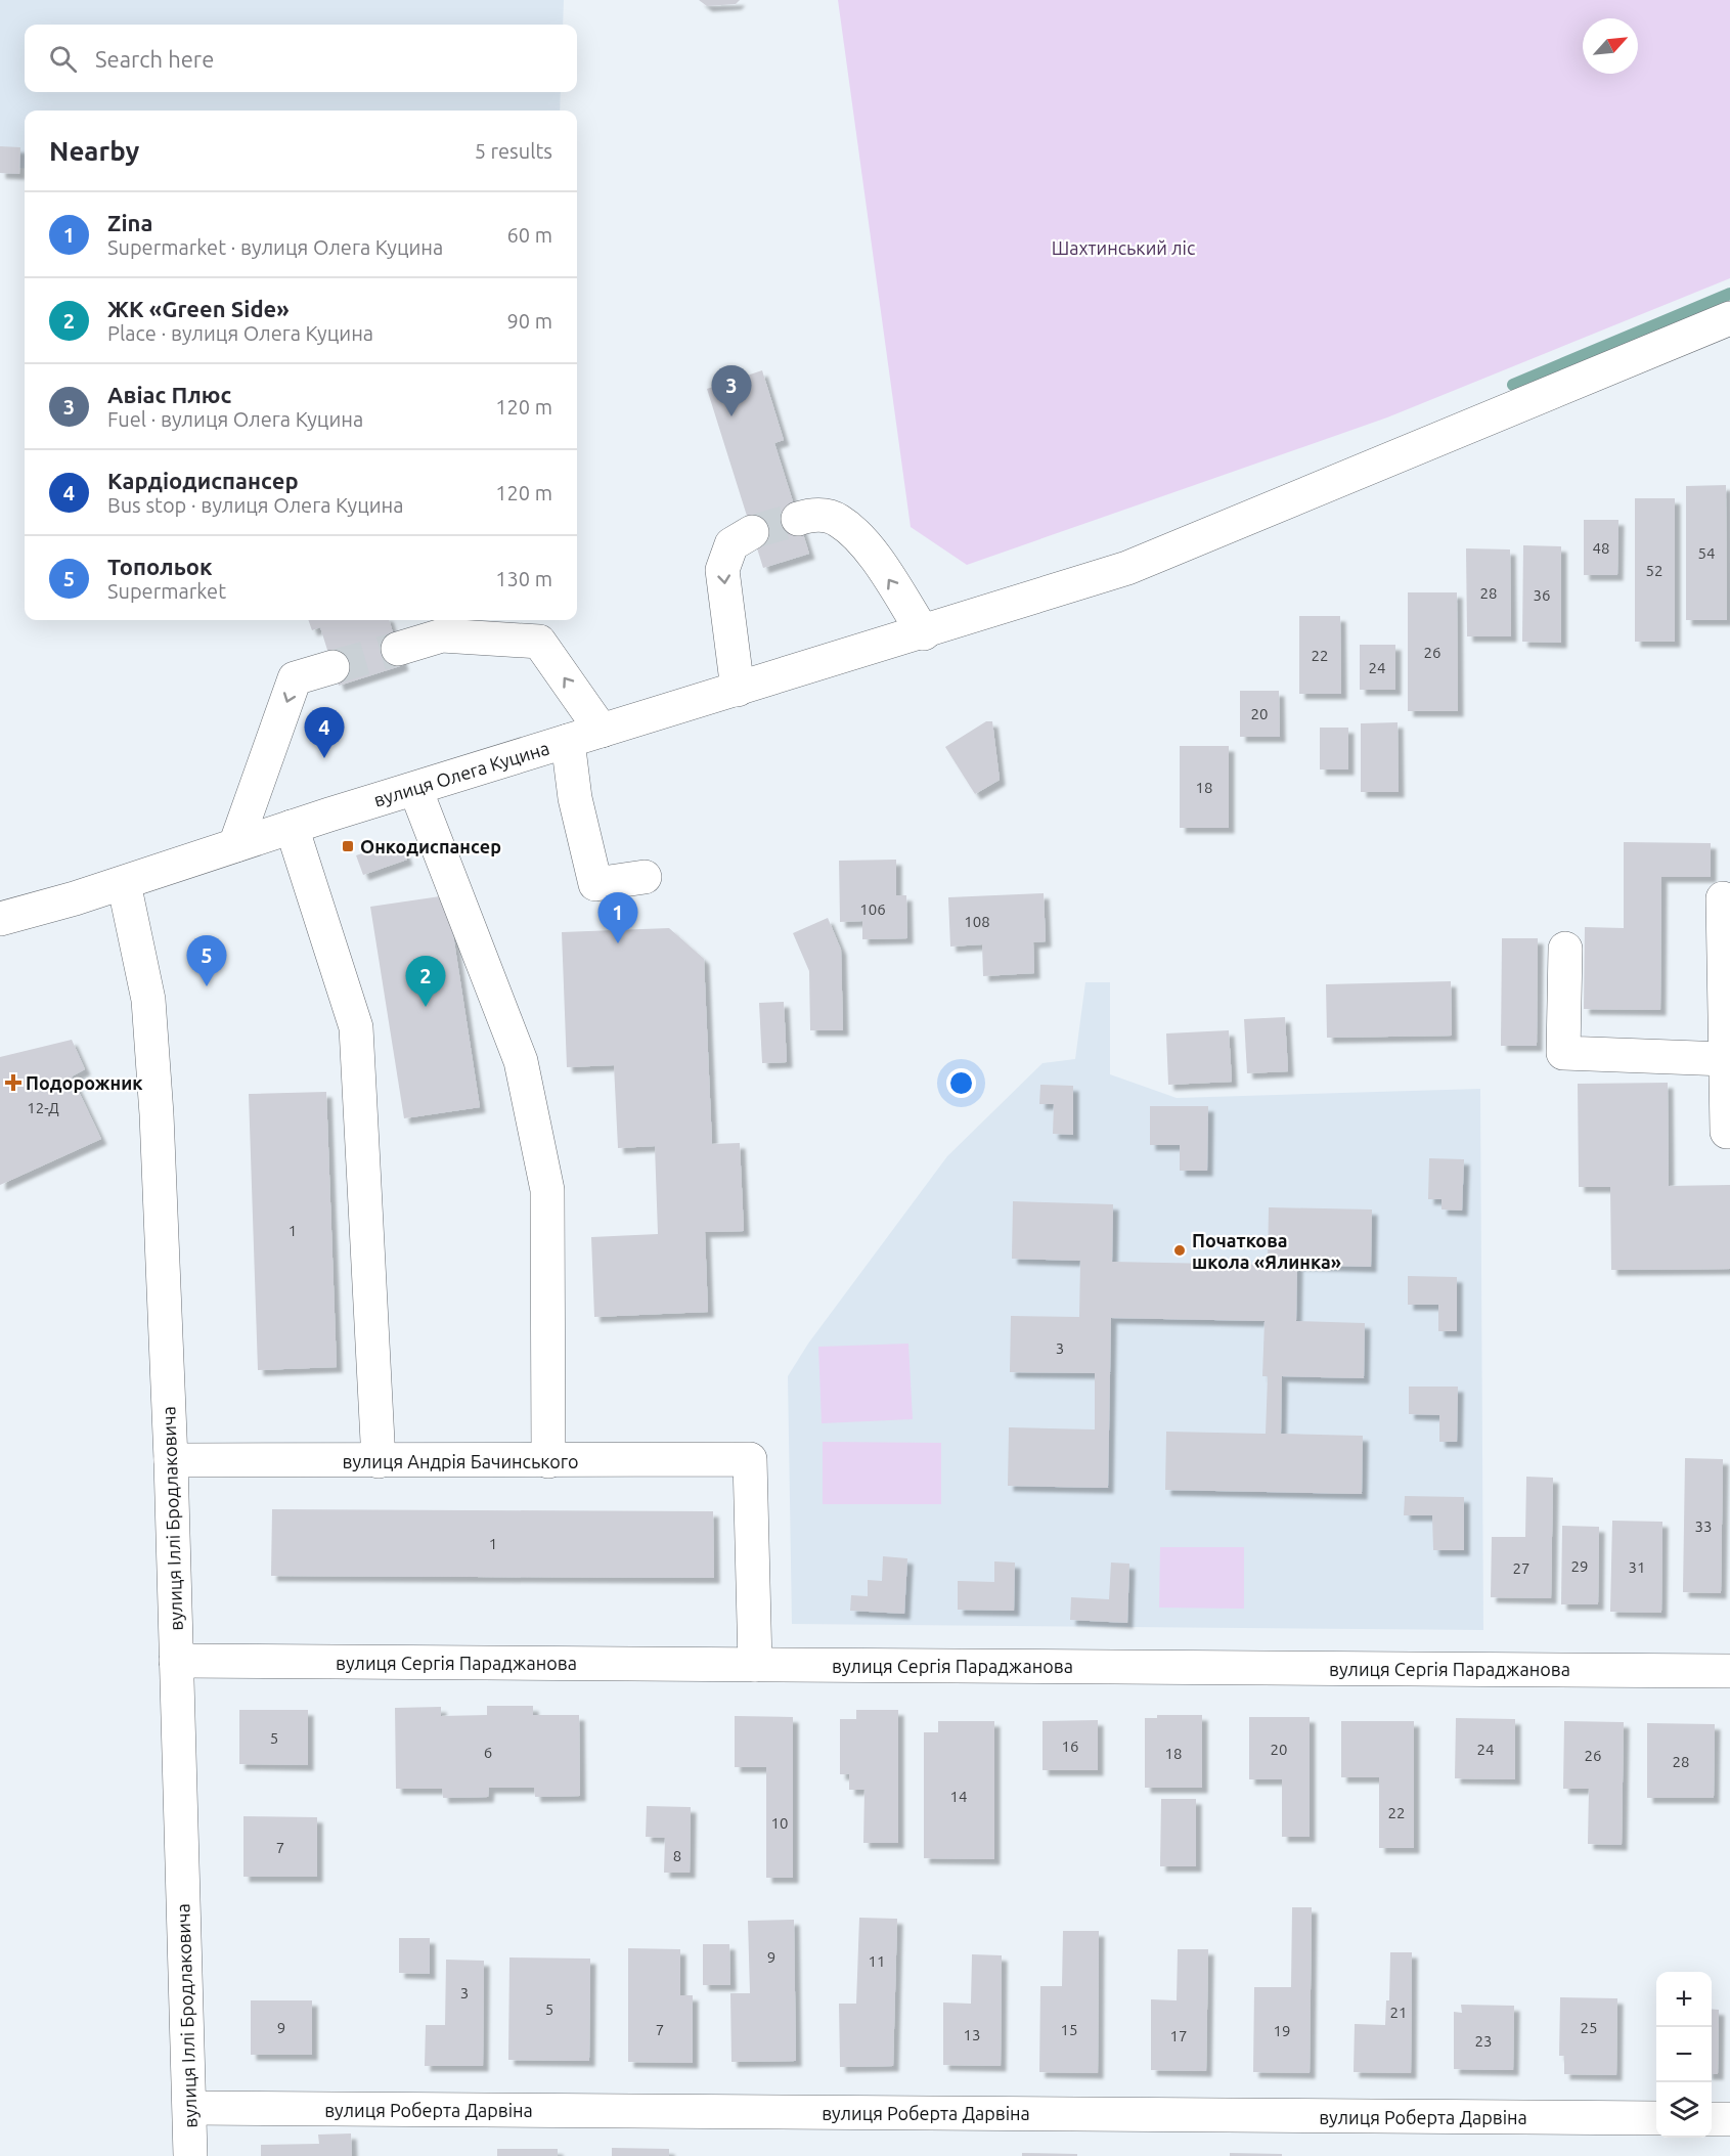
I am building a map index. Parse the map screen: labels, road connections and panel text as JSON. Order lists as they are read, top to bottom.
{
  "streets": {
    "street": [
      "вулиця Олега Куцина",
      "вулиця Андрія Бачинського",
      "вулиця Іллі Бродлаковича",
      "вулиця Сергія Параджанова",
      "вулиця Роберта Дарвіна"
    ]
  },
  "crossings": [
    ["вулиця Олега Куцина", "вулиця Іллі Бродлаковича"],
    ["вулиця Андрія Бачинського", "вулиця Іллі Бродлаковича"],
    ["вулиця Андрія Бачинського", "вулиця Сергія Параджанова"],
    ["вулиця Іллі Бродлаковича", "вулиця Сергія Параджанова"],
    ["вулиця Іллі Бродлаковича", "вулиця Роберта Дарвіна"]
  ],
  "parks": ["Шахтинський ліс"],
  "places": {
    "transit": ["Онкодиспансер"],
    "health": ["Подорожник"],
    "other": ["Початкова школа «Ялинка»"]
  },
  "house_numbers": [
    "48",
    "54",
    "52",
    "28",
    "36",
    "26",
    "22",
    "24",
    "20",
    "18",
    "106",
    "108",
    "12-Д",
    "1",
    "3",
    "33",
    "1",
    "29",
    "31",
    "27",
    "5",
    "16",
    "20",
    "24",
    "6",
    "18",
    "26",
    "28",
    "14",
    "22",
    "10",
    "7",
    "8",
    "9",
    "11",
    "3",
    "5",
    "21",
    "9",
    "25",
    "7",
    "15",
    "19",
    "13",
    "17",
    "23"
  ],
  "north": "top right",
  "page": {
    "search": "Search here",
    "heading": ["Nearby", "5 results"],
    "list": [
      {
        "mark": "1",
        "name": "Zina",
        "note": "Supermarket · вулиця Олега Куцина",
        "value": "60 m"
      },
      {
        "mark": "2",
        "name": "ЖК «Green Side»",
        "note": "Place · вулиця Олега Куцина",
        "value": "90 m"
      },
      {
        "mark": "3",
        "name": "Авіас Плюс",
        "note": "Fuel · вулиця Олега Куцина",
        "value": "120 m"
      },
      {
        "mark": "4",
        "name": "Кардіодиспансер",
        "note": "Bus stop · вулиця Олега Куцина",
        "value": "120 m"
      },
      {
        "mark": "5",
        "name": "Топольок",
        "note": "Supermarket",
        "value": "130 m"
      }
    ],
    "pins": [
      "3",
      "4",
      "1",
      "5",
      "2"
    ],
    "map_buttons": ["+", "−"]
  }
}
